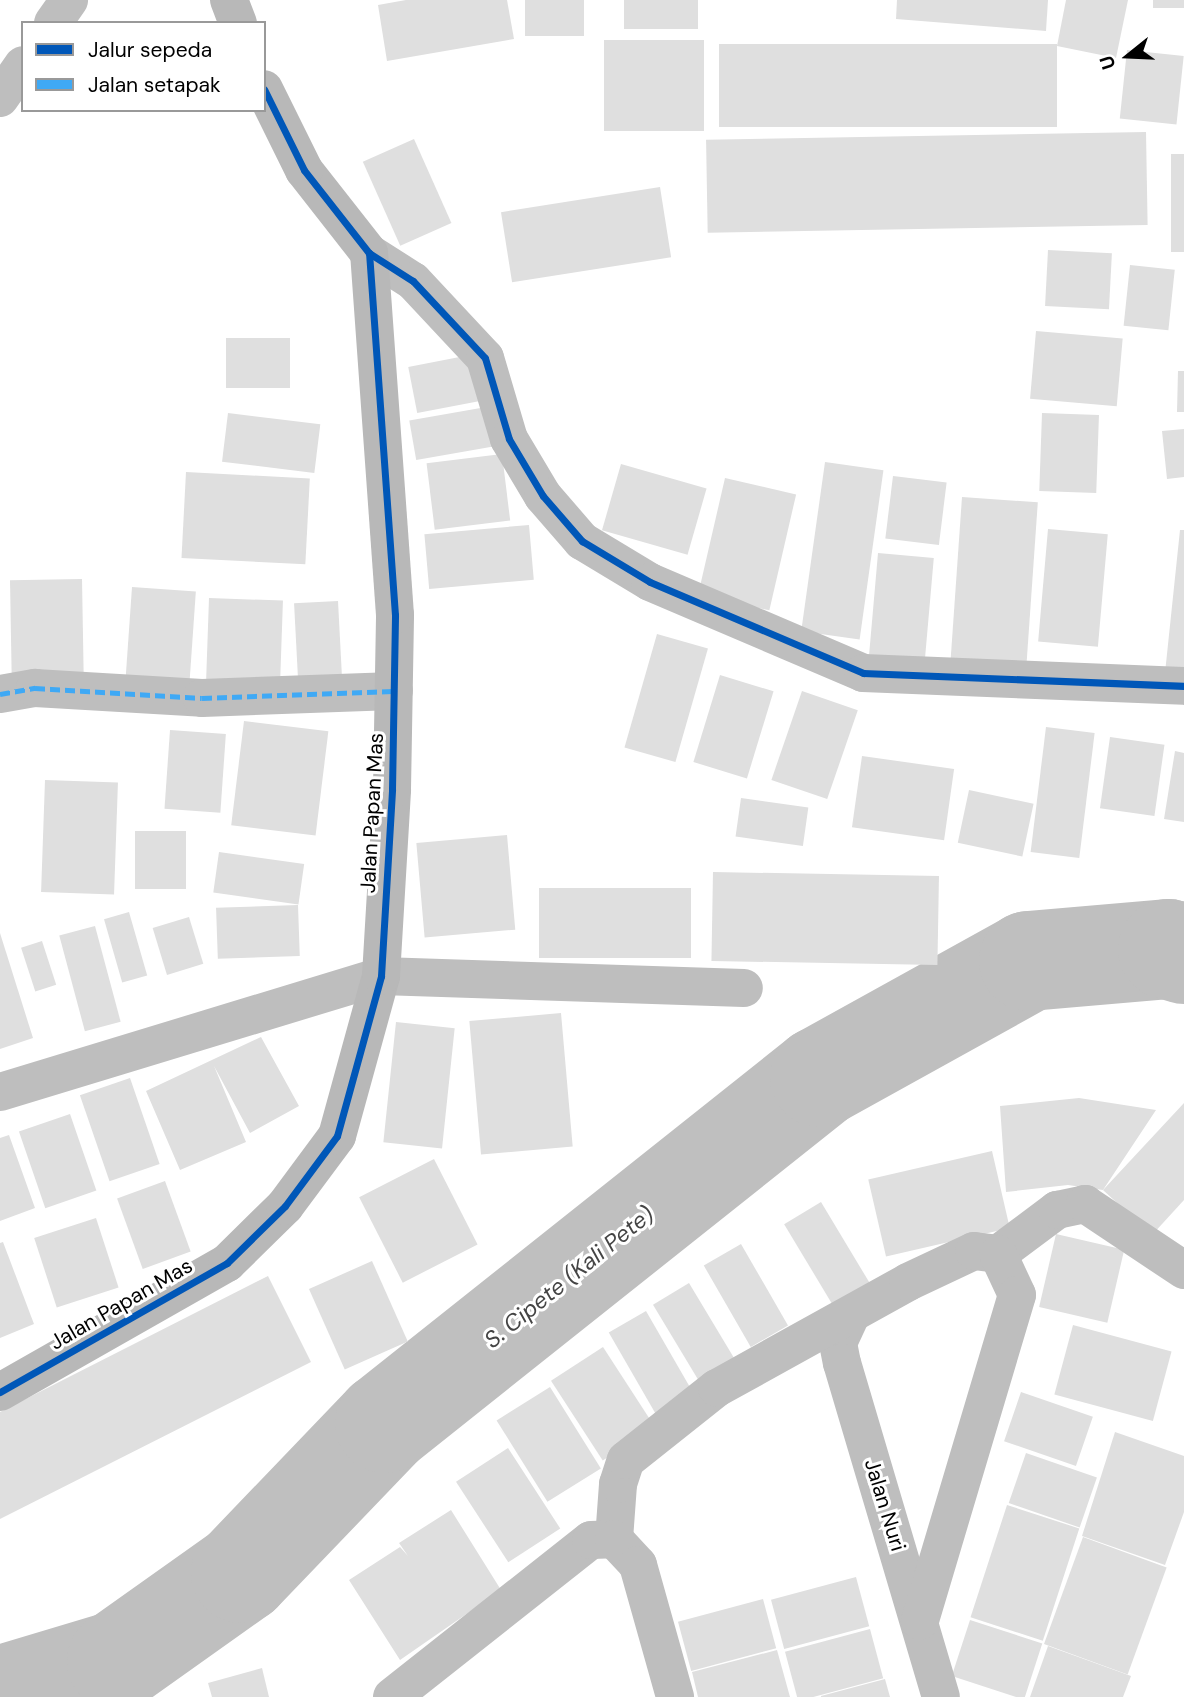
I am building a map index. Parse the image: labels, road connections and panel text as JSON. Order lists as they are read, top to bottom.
{
  "streets": {
    "street": ["Jalan Papan Mas", "Jalan Nuri"]
  },
  "water": ["S. Cipete (Kali Pete)"],
  "legend": ["Jalur sepeda", "Jalan setapak"],
  "north": "left"
}
